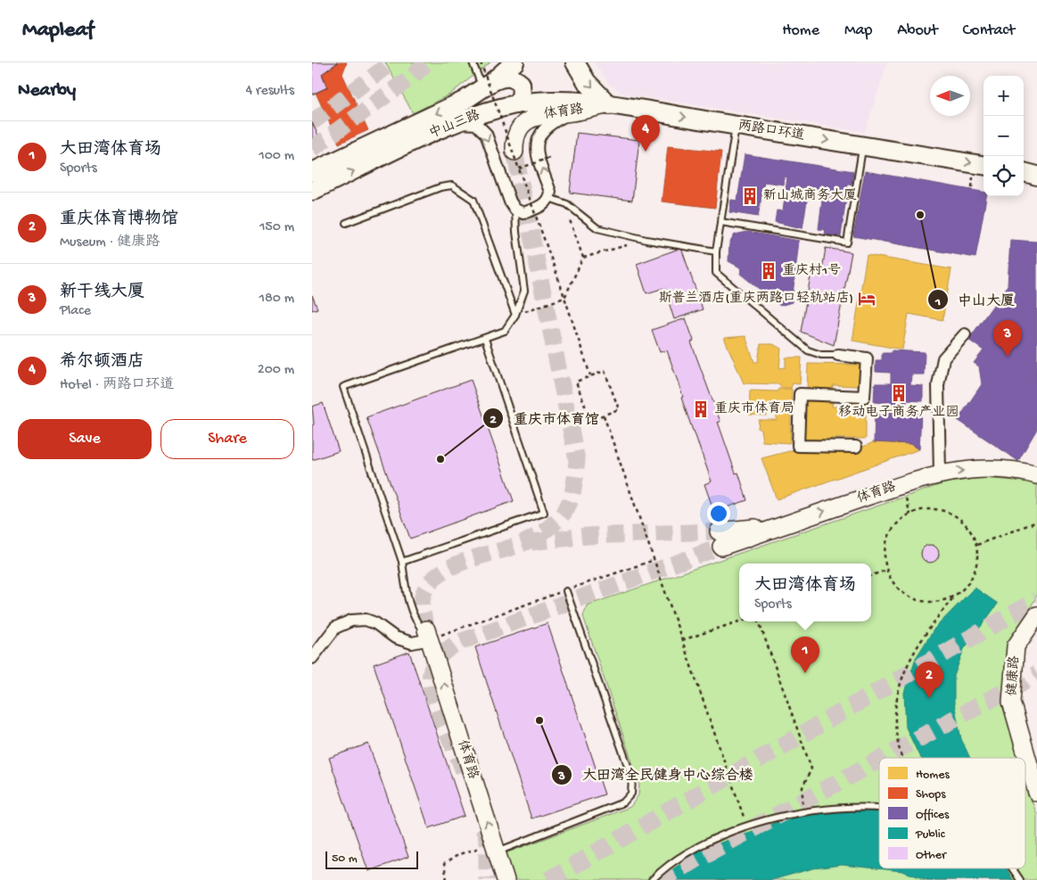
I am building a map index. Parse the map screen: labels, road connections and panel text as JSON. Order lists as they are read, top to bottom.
{
  "streets": {
    "main road": ["中山三路", "两路口环道"],
    "street": ["体育路", "健康路"]
  },
  "crossings": [
    ["体育路", "中山三路"],
    ["体育路", "两路口环道"],
    ["中山三路", "两路口环道"]
  ],
  "one_way": ["两路口环道"],
  "places": {
    "building": [
      "新山城商务大厦",
      "重庆村1号",
      "移动电子商务产业园",
      "重庆市体育局"
    ],
    "other": ["中山大厦", "重庆市体育馆", "大田湾全民健身中心综合楼"],
    "hotel": ["斯普兰酒店(重庆两路口轻轨站店)"]
  },
  "legend": [
    "Homes",
    "Shops",
    "Offices",
    "Public",
    "Other"
  ],
  "scale_bar": "50 m",
  "north": "left",
  "page": {
    "header": "Mapleaf",
    "nav": [
      "Home",
      "Map",
      "About",
      "Contact"
    ],
    "heading": ["Nearby", "4 results"],
    "map_buttons": ["+", "−"],
    "pins": [
      "4",
      "3",
      "1",
      "2"
    ],
    "list": [
      {
        "mark": "1",
        "name": "大田湾体育场",
        "note": "Sports",
        "value": "100 m"
      },
      {
        "mark": "2",
        "name": "重庆体育博物馆",
        "note": "Museum · 健康路",
        "value": "150 m"
      },
      {
        "mark": "3",
        "name": "新干线大厦",
        "note": "Place",
        "value": "180 m"
      },
      {
        "mark": "4",
        "name": "希尔顿酒店",
        "note": "Hotel · 两路口环道",
        "value": "200 m"
      }
    ],
    "buttons": ["Save", "Share"],
    "popup": ["大田湾体育场", "Sports"],
    "scale": "50 m"
  }
}
